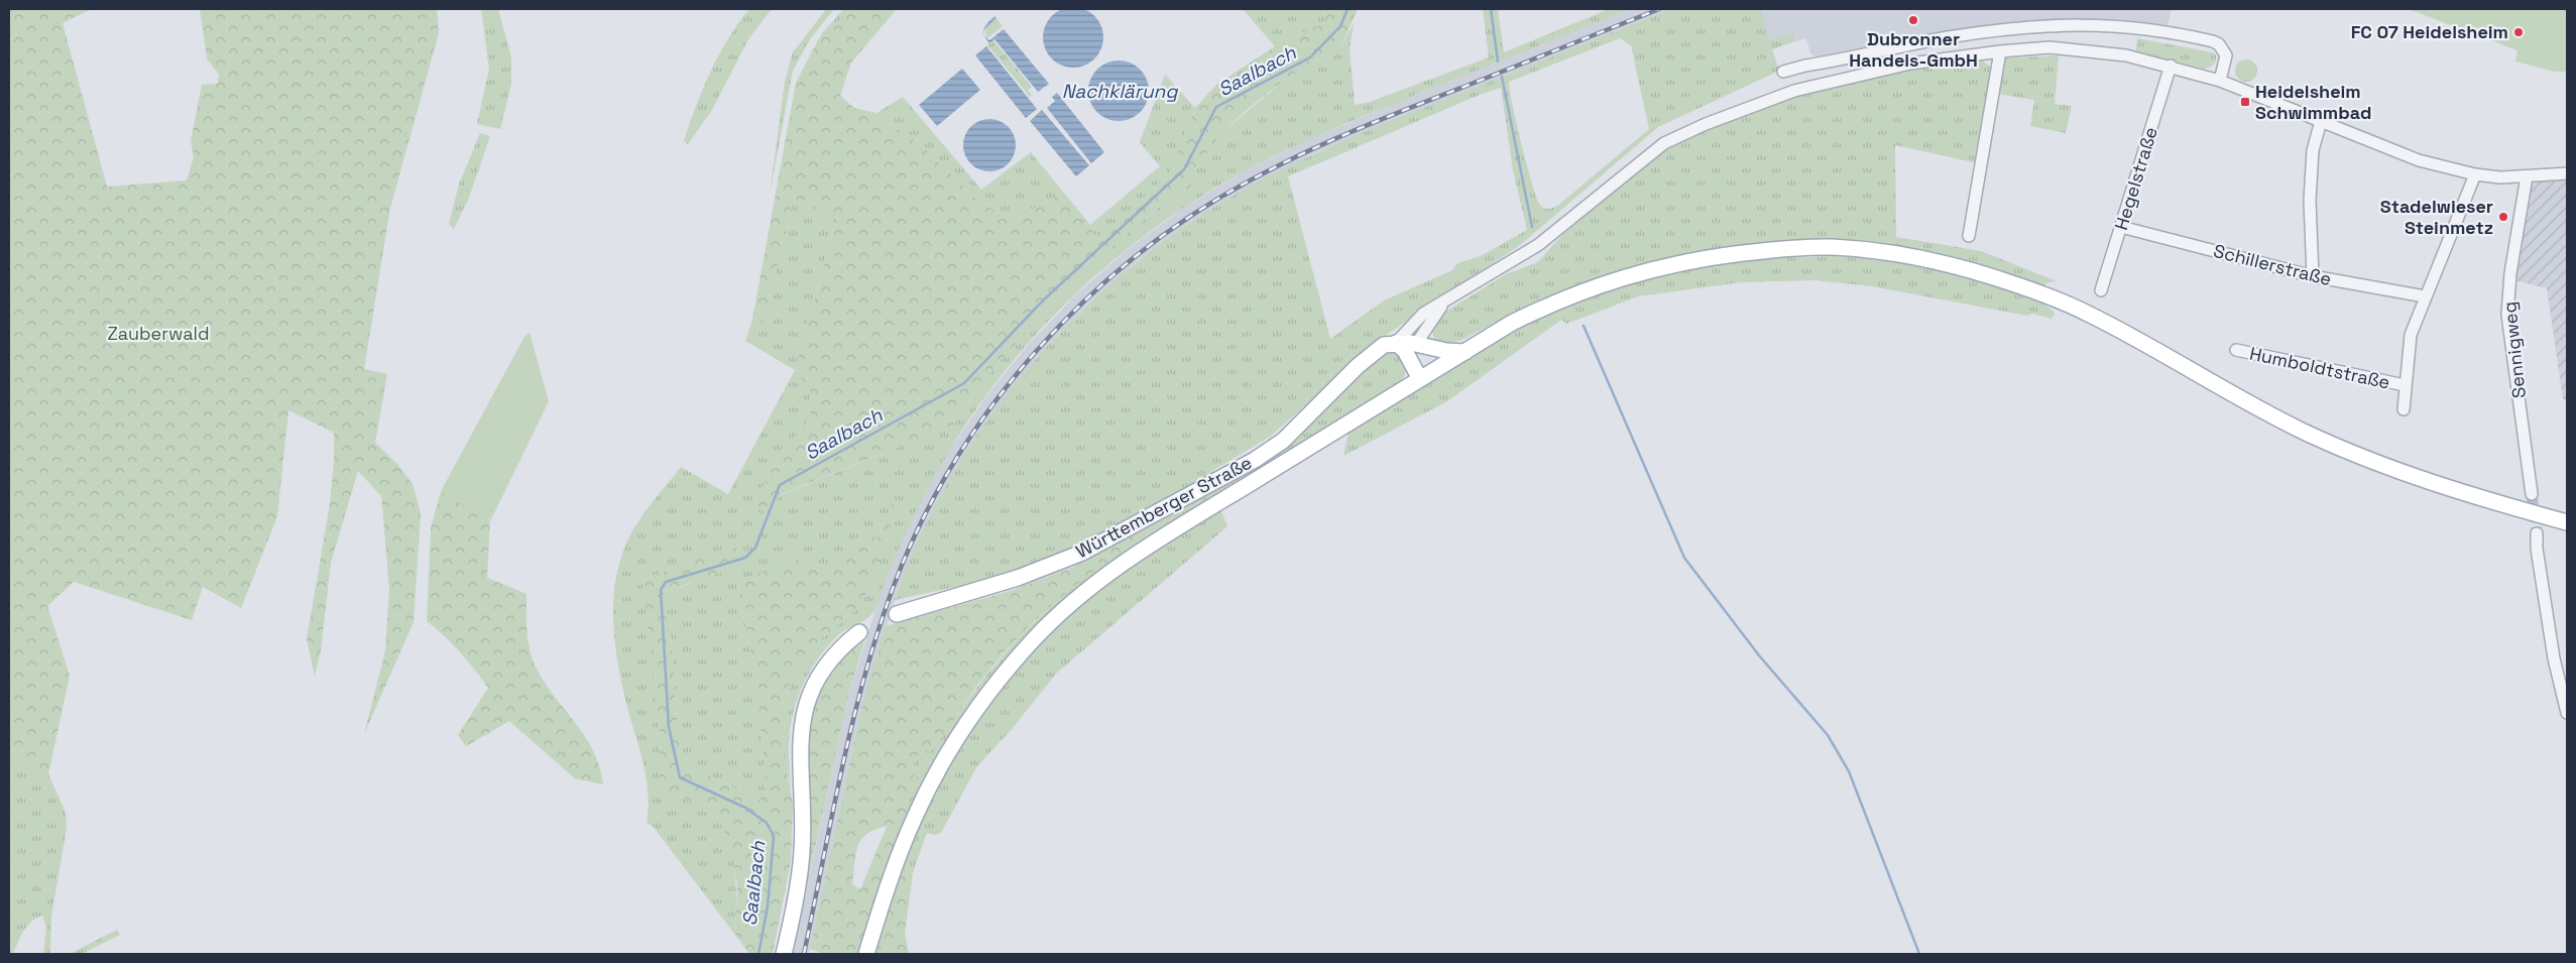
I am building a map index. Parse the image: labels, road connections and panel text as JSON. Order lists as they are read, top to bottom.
{
  "streets": {
    "main road": ["Württemberger Straße"],
    "street": [
      "Hegelstraße",
      "Schillerstraße",
      "Sennigweg",
      "Humboldtstraße"
    ]
  },
  "crossings": [
    ["Hegelstraße", "Schillerstraße"]
  ],
  "water": ["Saalbach", "Nachklärung"],
  "parks": ["Zauberwald"],
  "places": {
    "other": ["Dubronner Handels-GmbH", "FC 07 Heidelsheim", "Stadelwieser Steinmetz"],
    "transit": ["Heidelsheim Schwimmbad"]
  }
}
